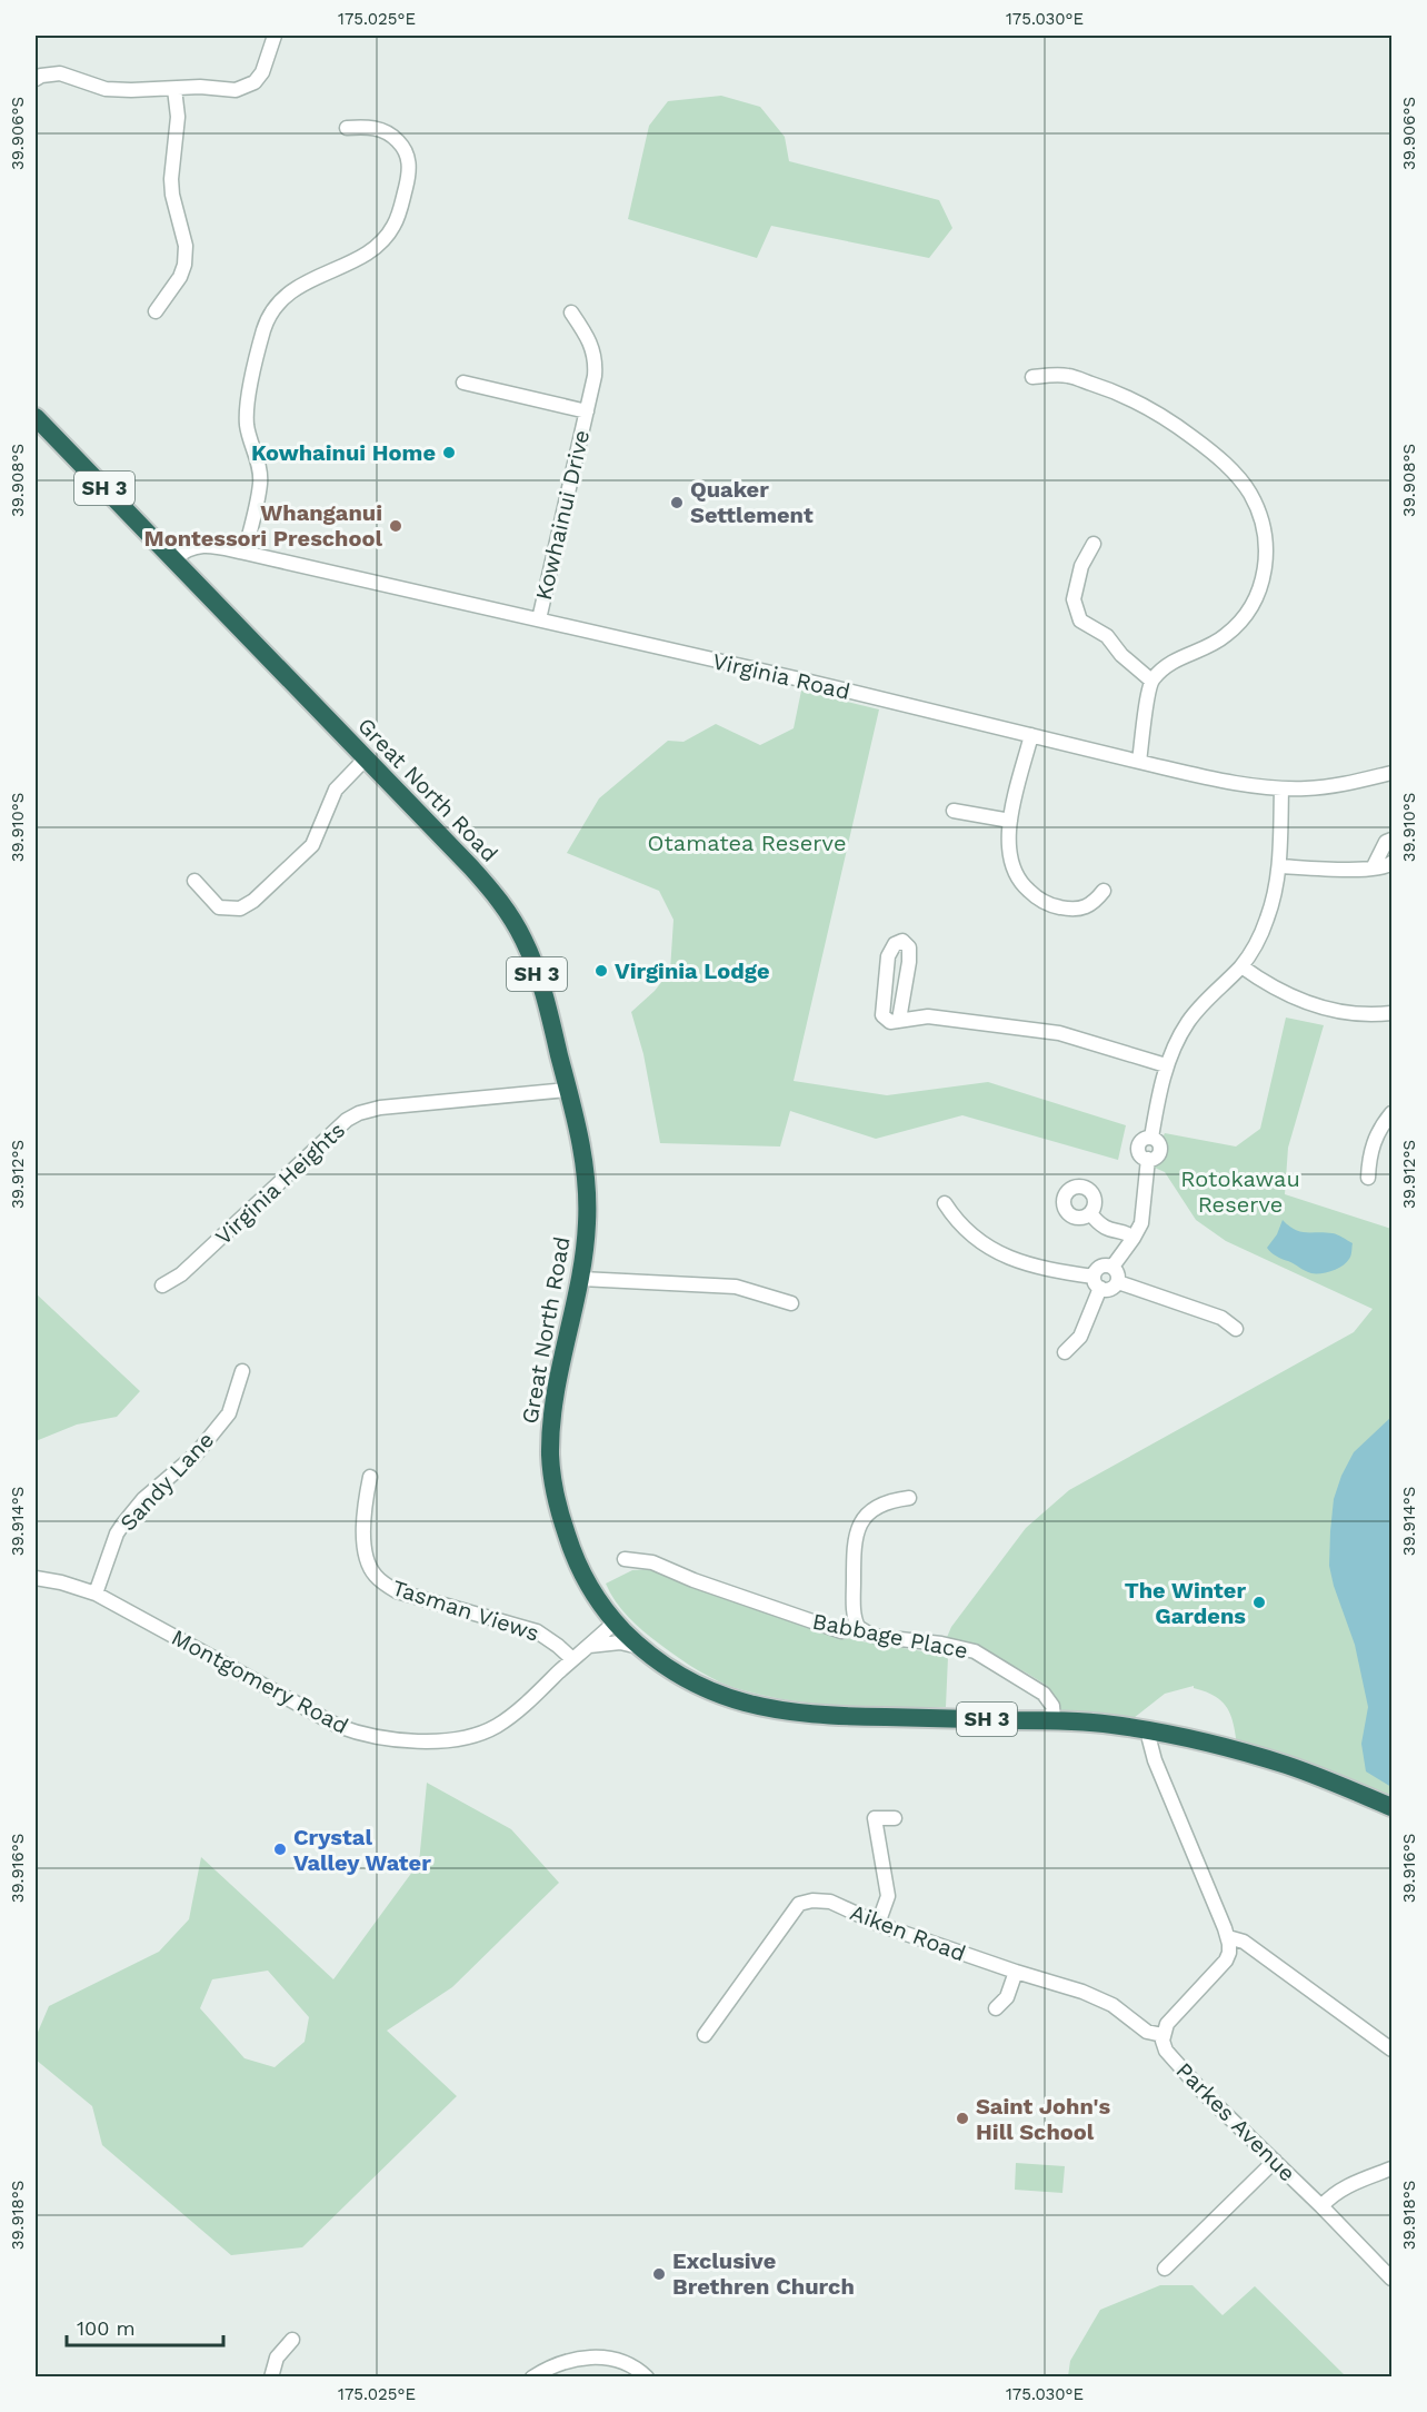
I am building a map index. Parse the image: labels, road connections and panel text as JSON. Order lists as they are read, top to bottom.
{
  "streets": {
    "highway": ["SH 3", "Great North Road"],
    "street": [
      "Kowhainui Drive",
      "Virginia Road",
      "Virginia Heights",
      "Sandy Lane",
      "Tasman Views",
      "Babbage Place",
      "Montgomery Road",
      "Aiken Road",
      "Parkes Avenue"
    ]
  },
  "crossings": [
    ["Kowhainui Drive", "Virginia Road"],
    ["Virginia Road", "Great North Road"],
    ["Great North Road", "Virginia Heights"],
    ["Great North Road", "Babbage Place"],
    ["Great North Road", "Montgomery Road"],
    ["Sandy Lane", "Montgomery Road"],
    ["Tasman Views", "Montgomery Road"],
    ["Aiken Road", "Parkes Avenue"]
  ],
  "parks": ["Otamatea Reserve", "Rotokawau Reserve"],
  "places": [
    "Kowhainui Home",
    "Quaker Settlement",
    "Whanganui Montessori Preschool",
    "Virginia Lodge",
    "The Winter Gardens",
    "Crystal Valley Water",
    "Saint John's Hill School",
    "Exclusive Brethren Church"
  ],
  "scale_bar": "100 m",
  "coordinates": [
    "175.025°E",
    "175.030°E",
    "39.906°S",
    "39.908°S",
    "39.910°S",
    "39.912°S",
    "39.914°S",
    "39.916°S",
    "39.918°S"
  ]
}
